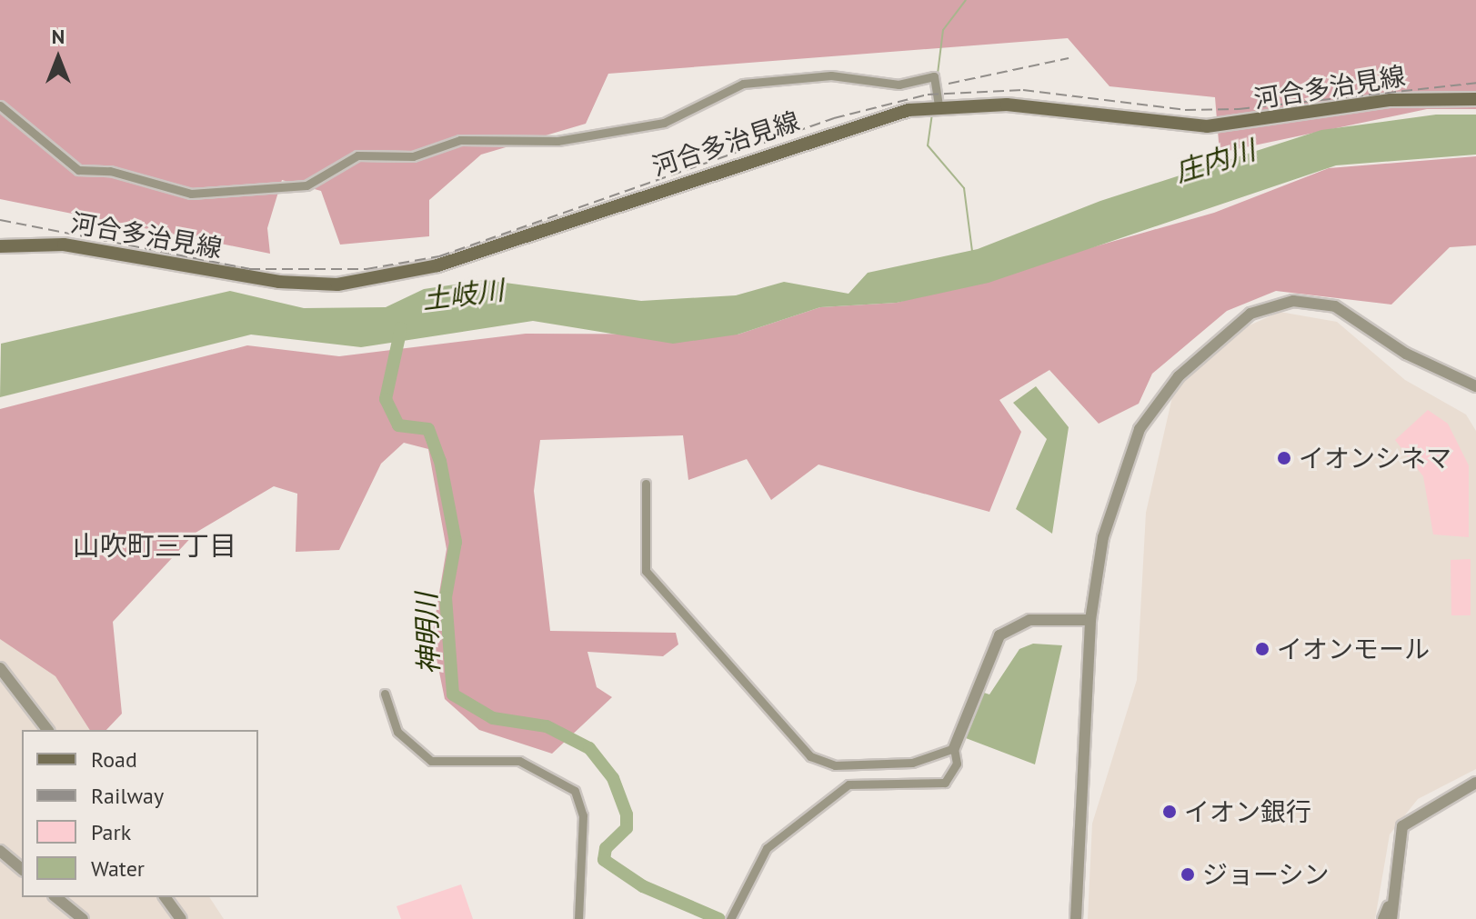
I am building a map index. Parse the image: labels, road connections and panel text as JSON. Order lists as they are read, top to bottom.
{
  "streets": {
    "main road": ["河合多治見線"]
  },
  "districts": ["山吹町三丁目"],
  "water": ["庄内川", "土岐川", "神明川"],
  "places": [
    "イオンシネマ",
    "イオンモール",
    "イオン銀行",
    "ジョーシン"
  ],
  "legend": [
    "Road",
    "Railway",
    "Park",
    "Water"
  ],
  "north": "top"
}
